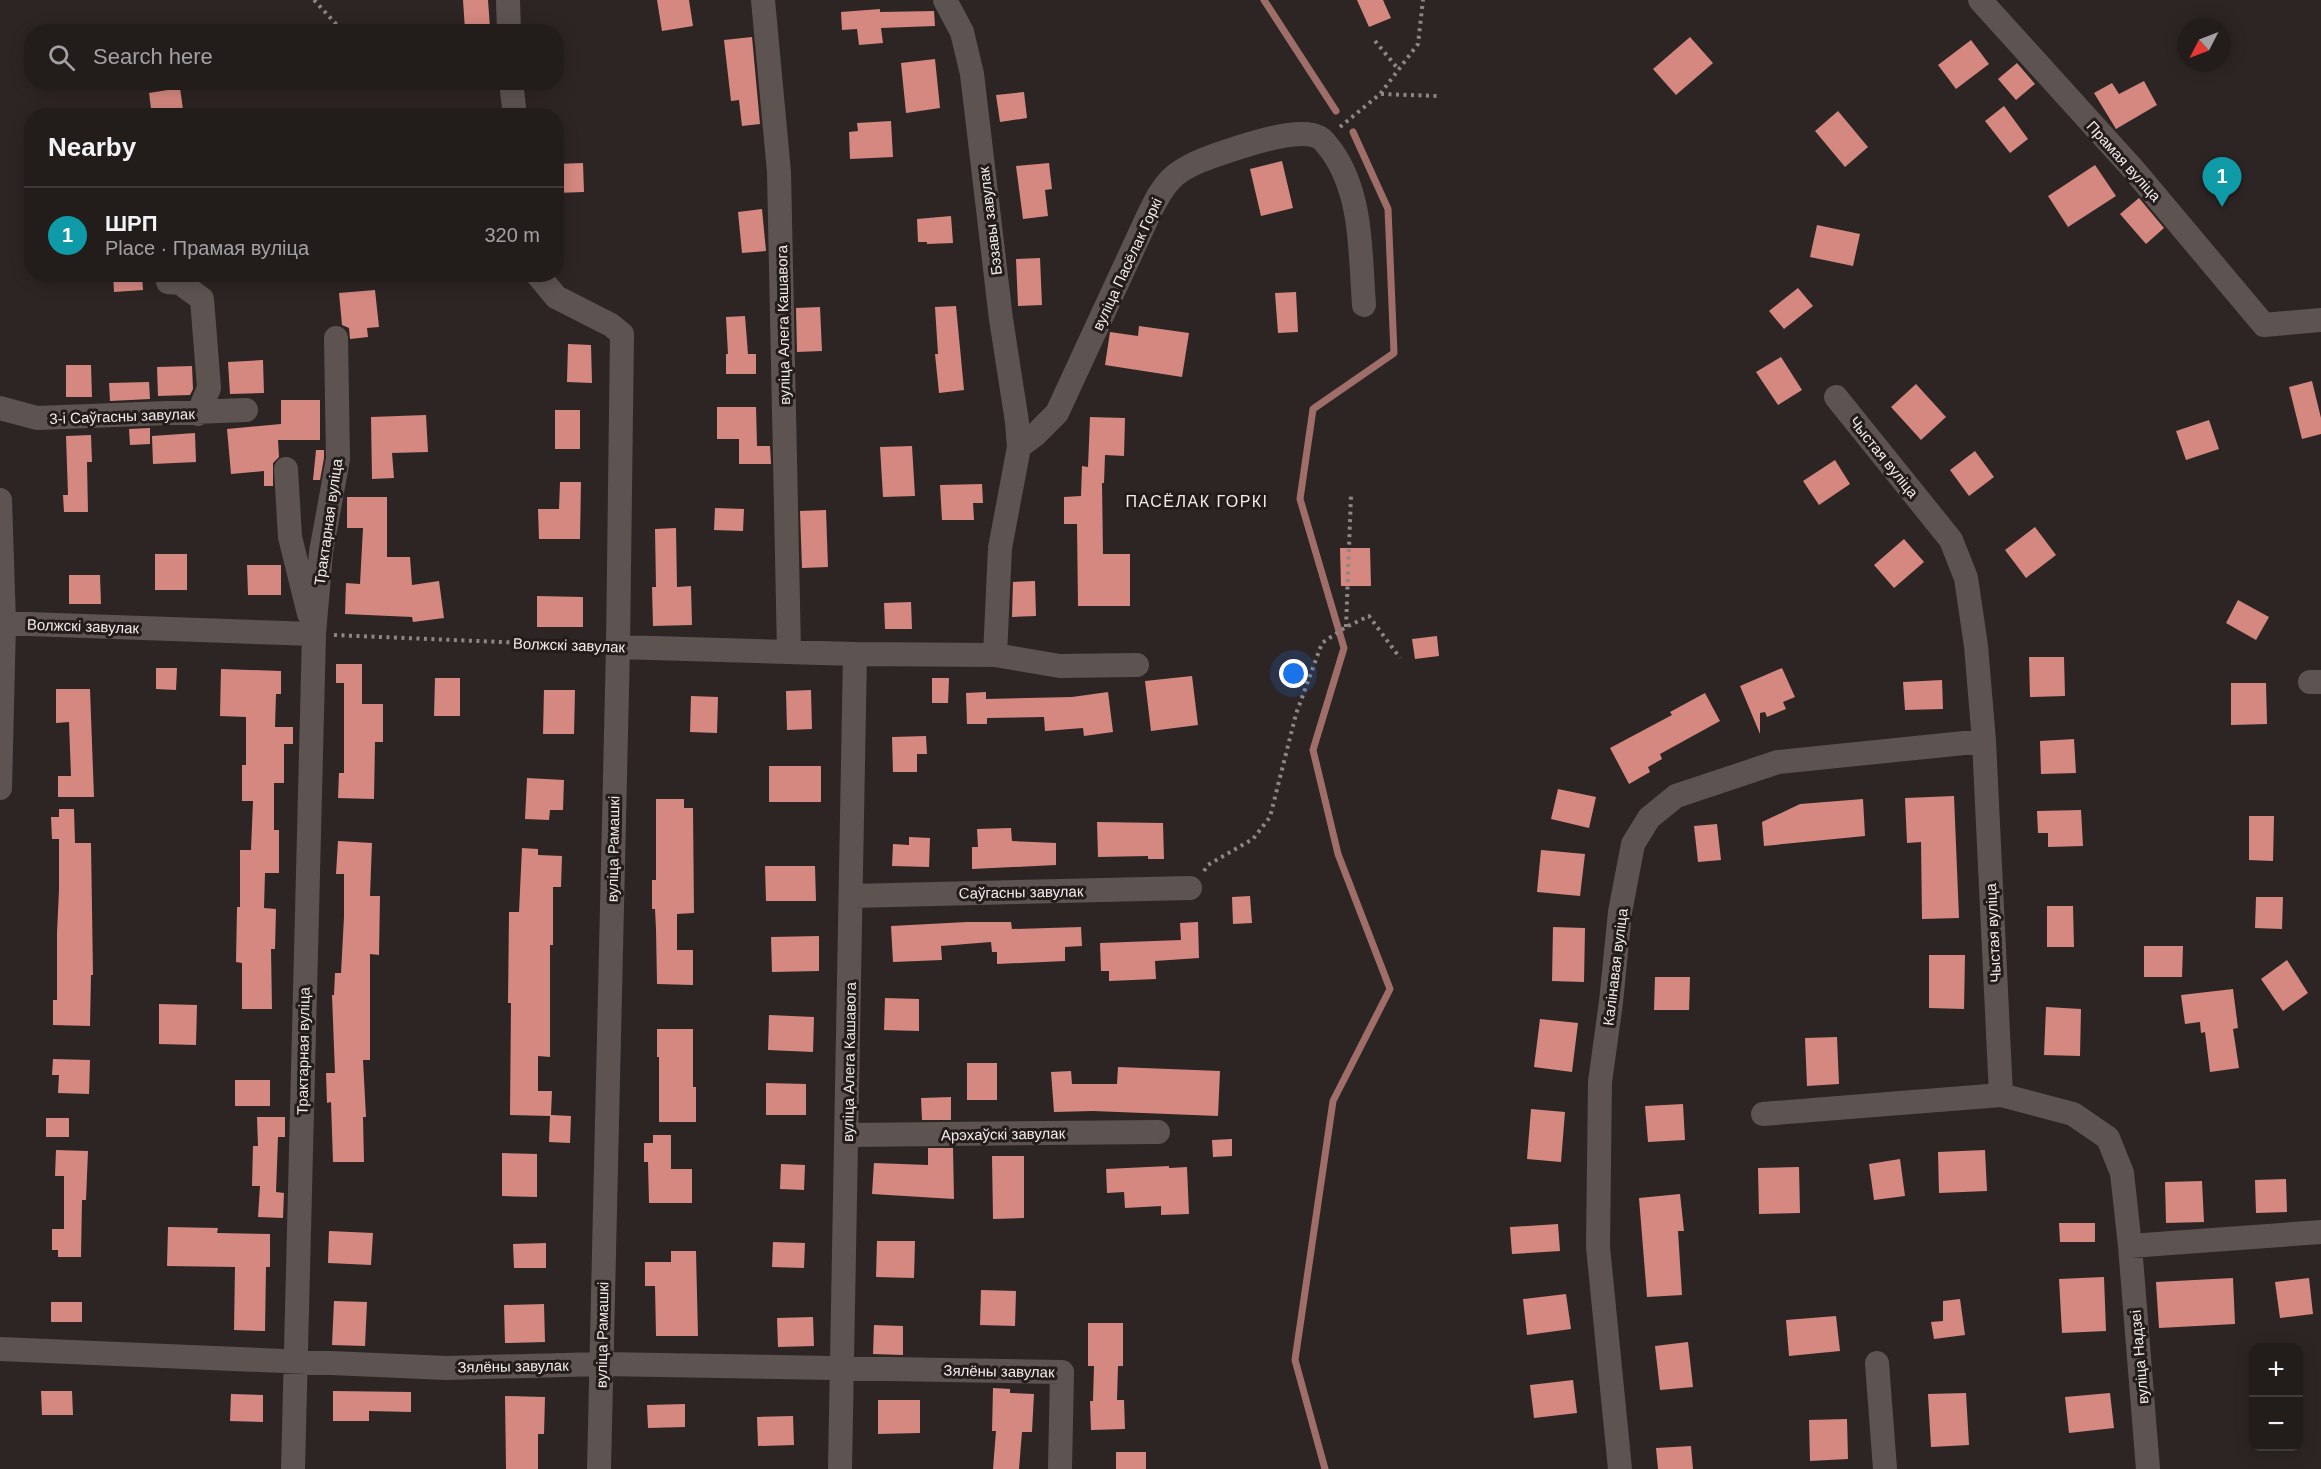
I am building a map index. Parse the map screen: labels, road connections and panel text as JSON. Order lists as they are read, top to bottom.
{
  "streets": {
    "street": [
      "Прамая вуліца",
      "Бэзавы завулак",
      "вуліца Пасёлак Горкі",
      "вуліца Алега Кашавога",
      "3-і Саўгасны завулак",
      "Чыстая вуліца",
      "Трактарная вуліца",
      "Волжскі завулак",
      "вуліца Рамашкі",
      "Саўгасны завулак",
      "Калінавая вуліца",
      "Арэхаўскі завулак",
      "вуліца Надзеі",
      "Зялёны завулак"
    ]
  },
  "crossings": [
    ["Бэзавы завулак", "вуліца Пасёлак Горкі"],
    ["Бэзавы завулак", "Волжскі завулак"],
    ["вуліца Алега Кашавога", "Волжскі завулак"],
    ["вуліца Алега Кашавога", "Саўгасны завулак"],
    ["вуліца Алега Кашавога", "Арэхаўскі завулак"],
    ["вуліца Алега Кашавога", "Зялёны завулак"],
    ["Чыстая вуліца", "Калінавая вуліца"],
    ["Трактарная вуліца", "Волжскі завулак"],
    ["Трактарная вуліца", "Зялёны завулак"],
    ["Волжскі завулак", "вуліца Рамашкі"],
    ["вуліца Рамашкі", "Зялёны завулак"]
  ],
  "districts": ["ПАСЁЛАК ГОРКІ"],
  "north": "bottom left",
  "page": {
    "search": "Search here",
    "heading": "Nearby",
    "pins": "1",
    "list": [
      {
        "mark": "1",
        "name": "ШРП",
        "note": "Place · Прамая вуліца",
        "value": "320 m"
      }
    ],
    "map_buttons": ["+", "−"]
  }
}
